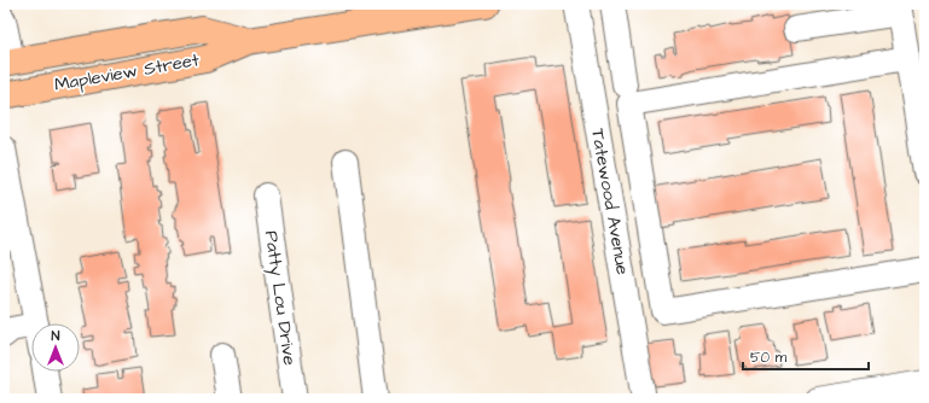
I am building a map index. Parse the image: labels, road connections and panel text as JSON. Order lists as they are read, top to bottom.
{
  "streets": {
    "main road": ["Mapleview Street"],
    "street": ["Tatewood Avenue", "Patty Lou Drive"]
  },
  "scale_bar": "50 m",
  "north": "top"
}
